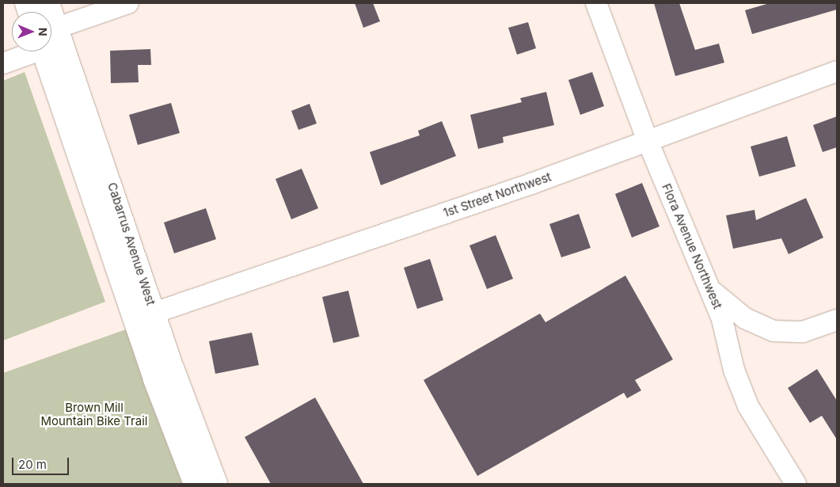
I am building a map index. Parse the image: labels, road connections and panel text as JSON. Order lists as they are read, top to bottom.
{
  "streets": {
    "main road": ["Cabarrus Avenue West"],
    "street": ["1st Street Northwest", "Flora Avenue Northwest"]
  },
  "crossings": [
    ["1st Street Northwest", "Cabarrus Avenue West"],
    ["1st Street Northwest", "Flora Avenue Northwest"]
  ],
  "parks": ["Brown Mill Mountain Bike Trail"],
  "scale_bar": "20 m",
  "north": "right"
}
